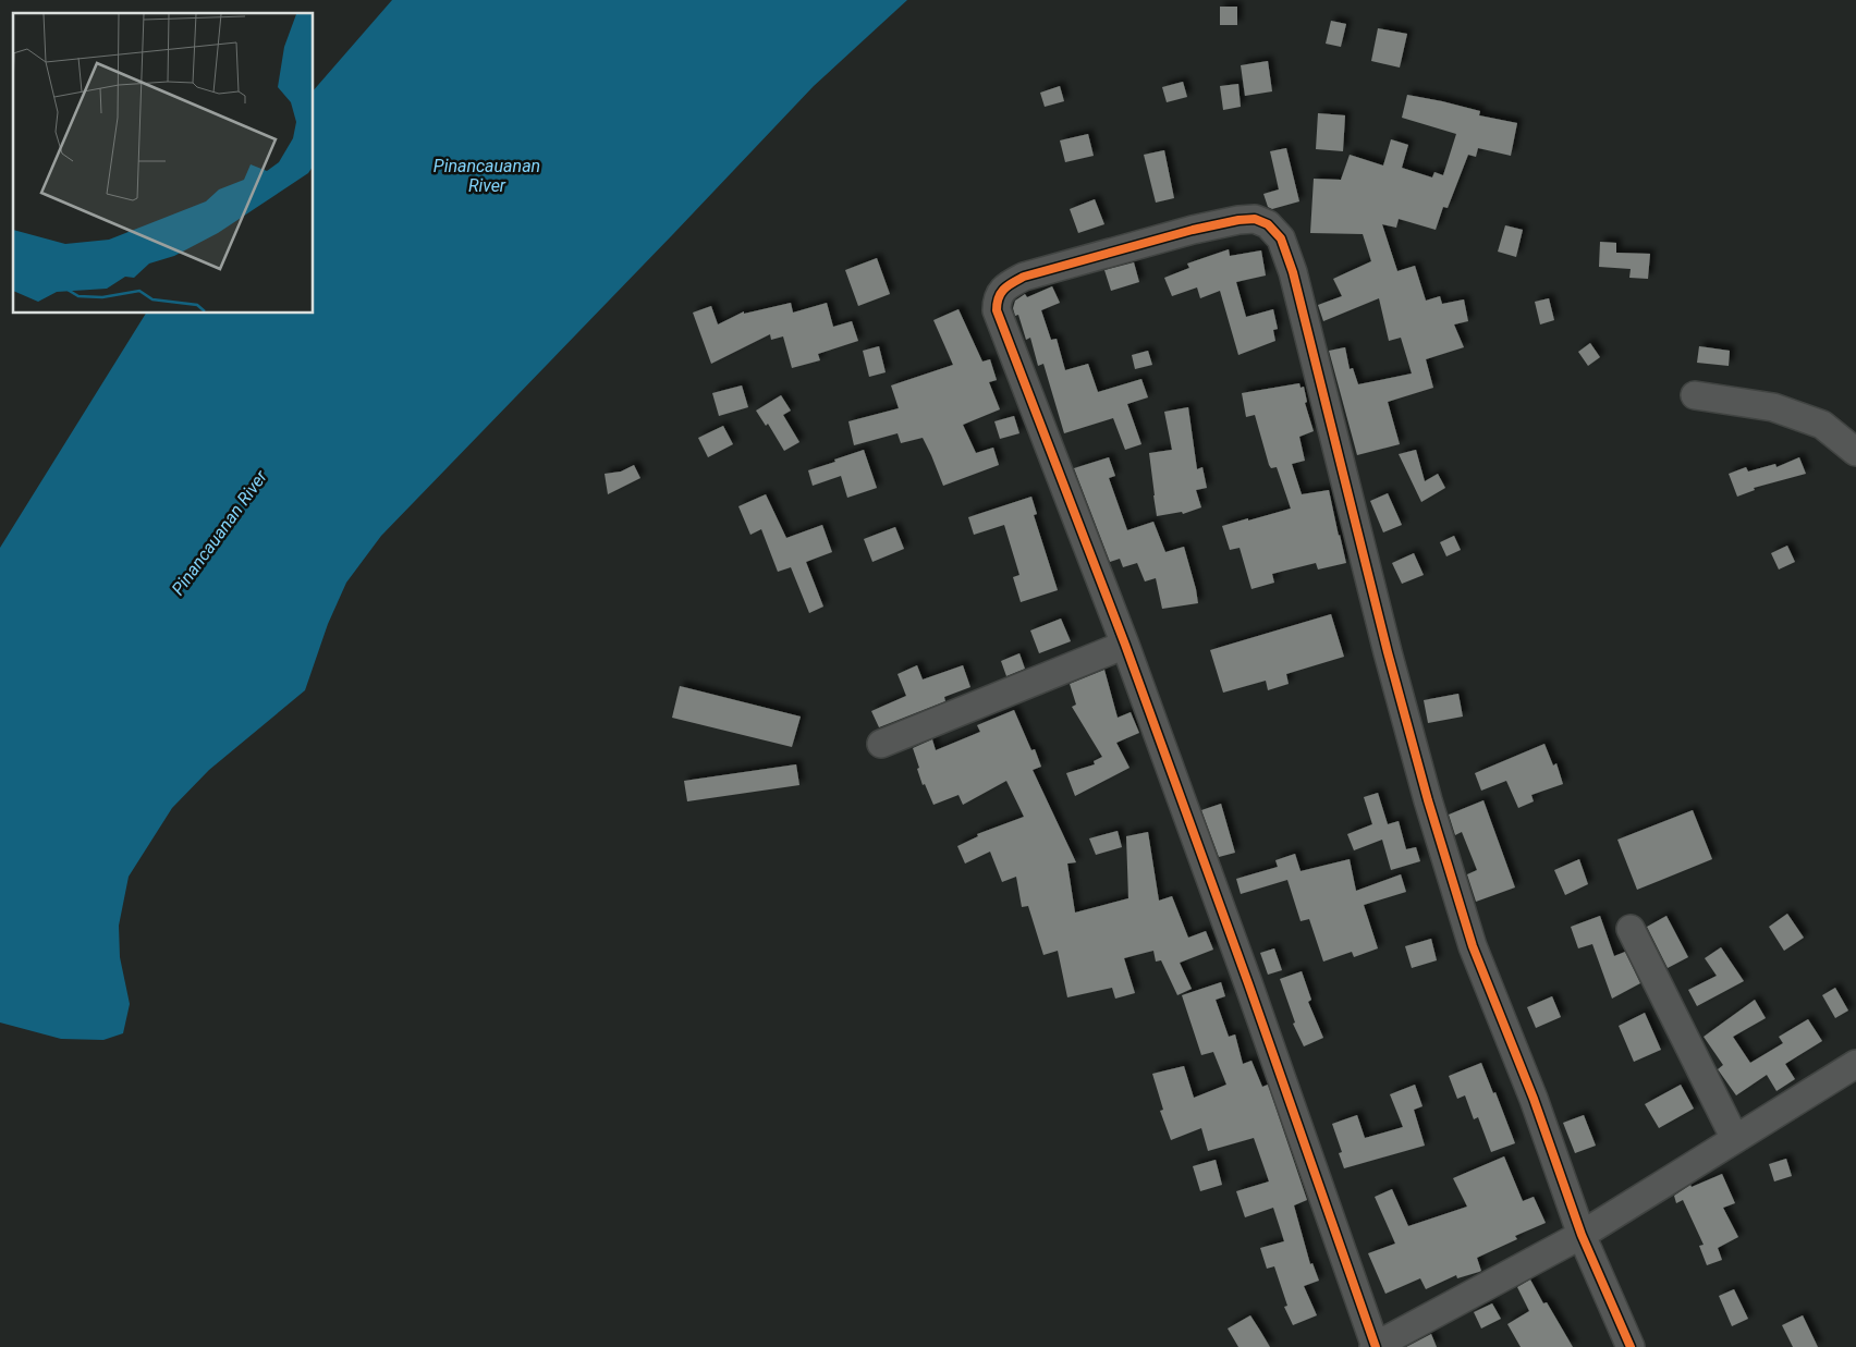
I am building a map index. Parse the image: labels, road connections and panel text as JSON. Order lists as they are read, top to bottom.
{
  "water": ["Pinancauanan River"]
}
